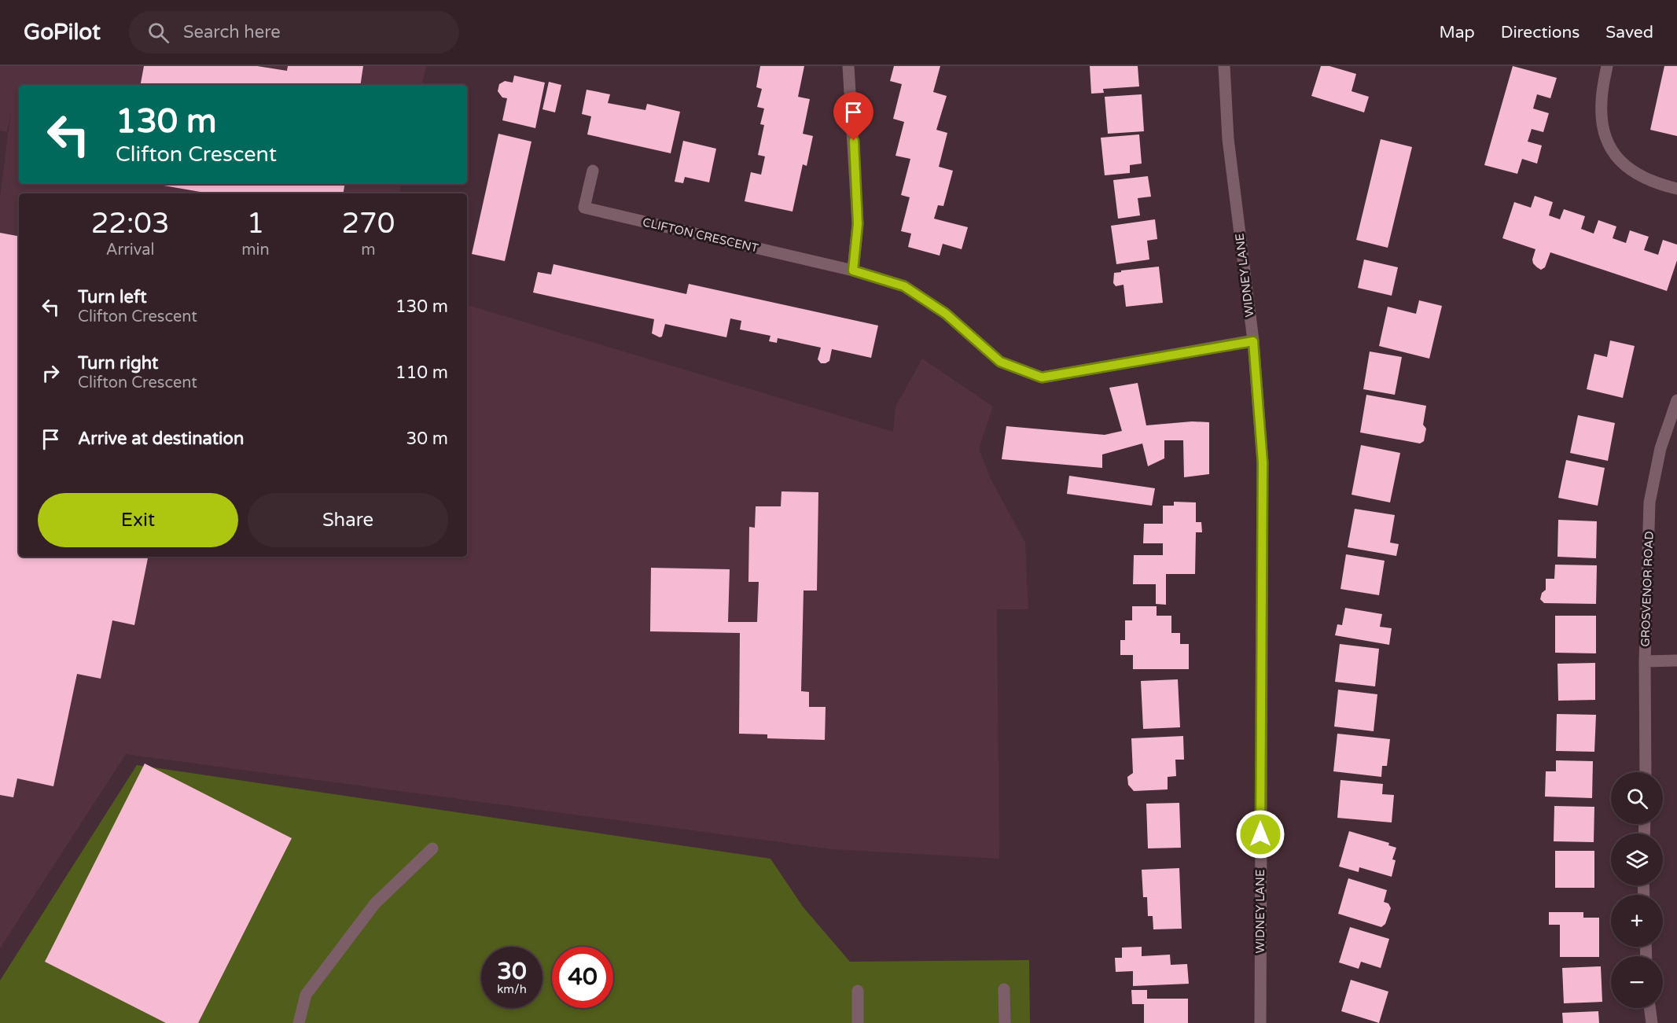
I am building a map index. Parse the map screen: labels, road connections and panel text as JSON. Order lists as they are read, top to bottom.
{
  "streets": {
    "street": ["CLIFTON CRESCENT", "WIDNEY LANE", "GROSVENOR ROAD"]
  },
  "crossings": [
    ["CLIFTON CRESCENT", "WIDNEY LANE"]
  ],
  "page": {
    "header": "GoPilot",
    "search": "Search here",
    "nav": ["Map", "Directions", "Saved"],
    "turn": ["130 m", "Clifton Crescent"],
    "eta": [
      "22:03",
      "Arrival",
      "1",
      "min",
      "270",
      "m"
    ],
    "list": [
      {
        "name": "Turn left",
        "note": "Clifton Crescent",
        "value": "130 m"
      },
      {
        "name": "Turn right",
        "note": "Clifton Crescent",
        "value": "110 m"
      },
      {
        "name": "Arrive at destination",
        "value": "30 m"
      }
    ],
    "buttons": ["Exit", "Share"],
    "map_buttons": ["+", "−"],
    "speed": "30 km/h",
    "limit": "40"
  }
}
